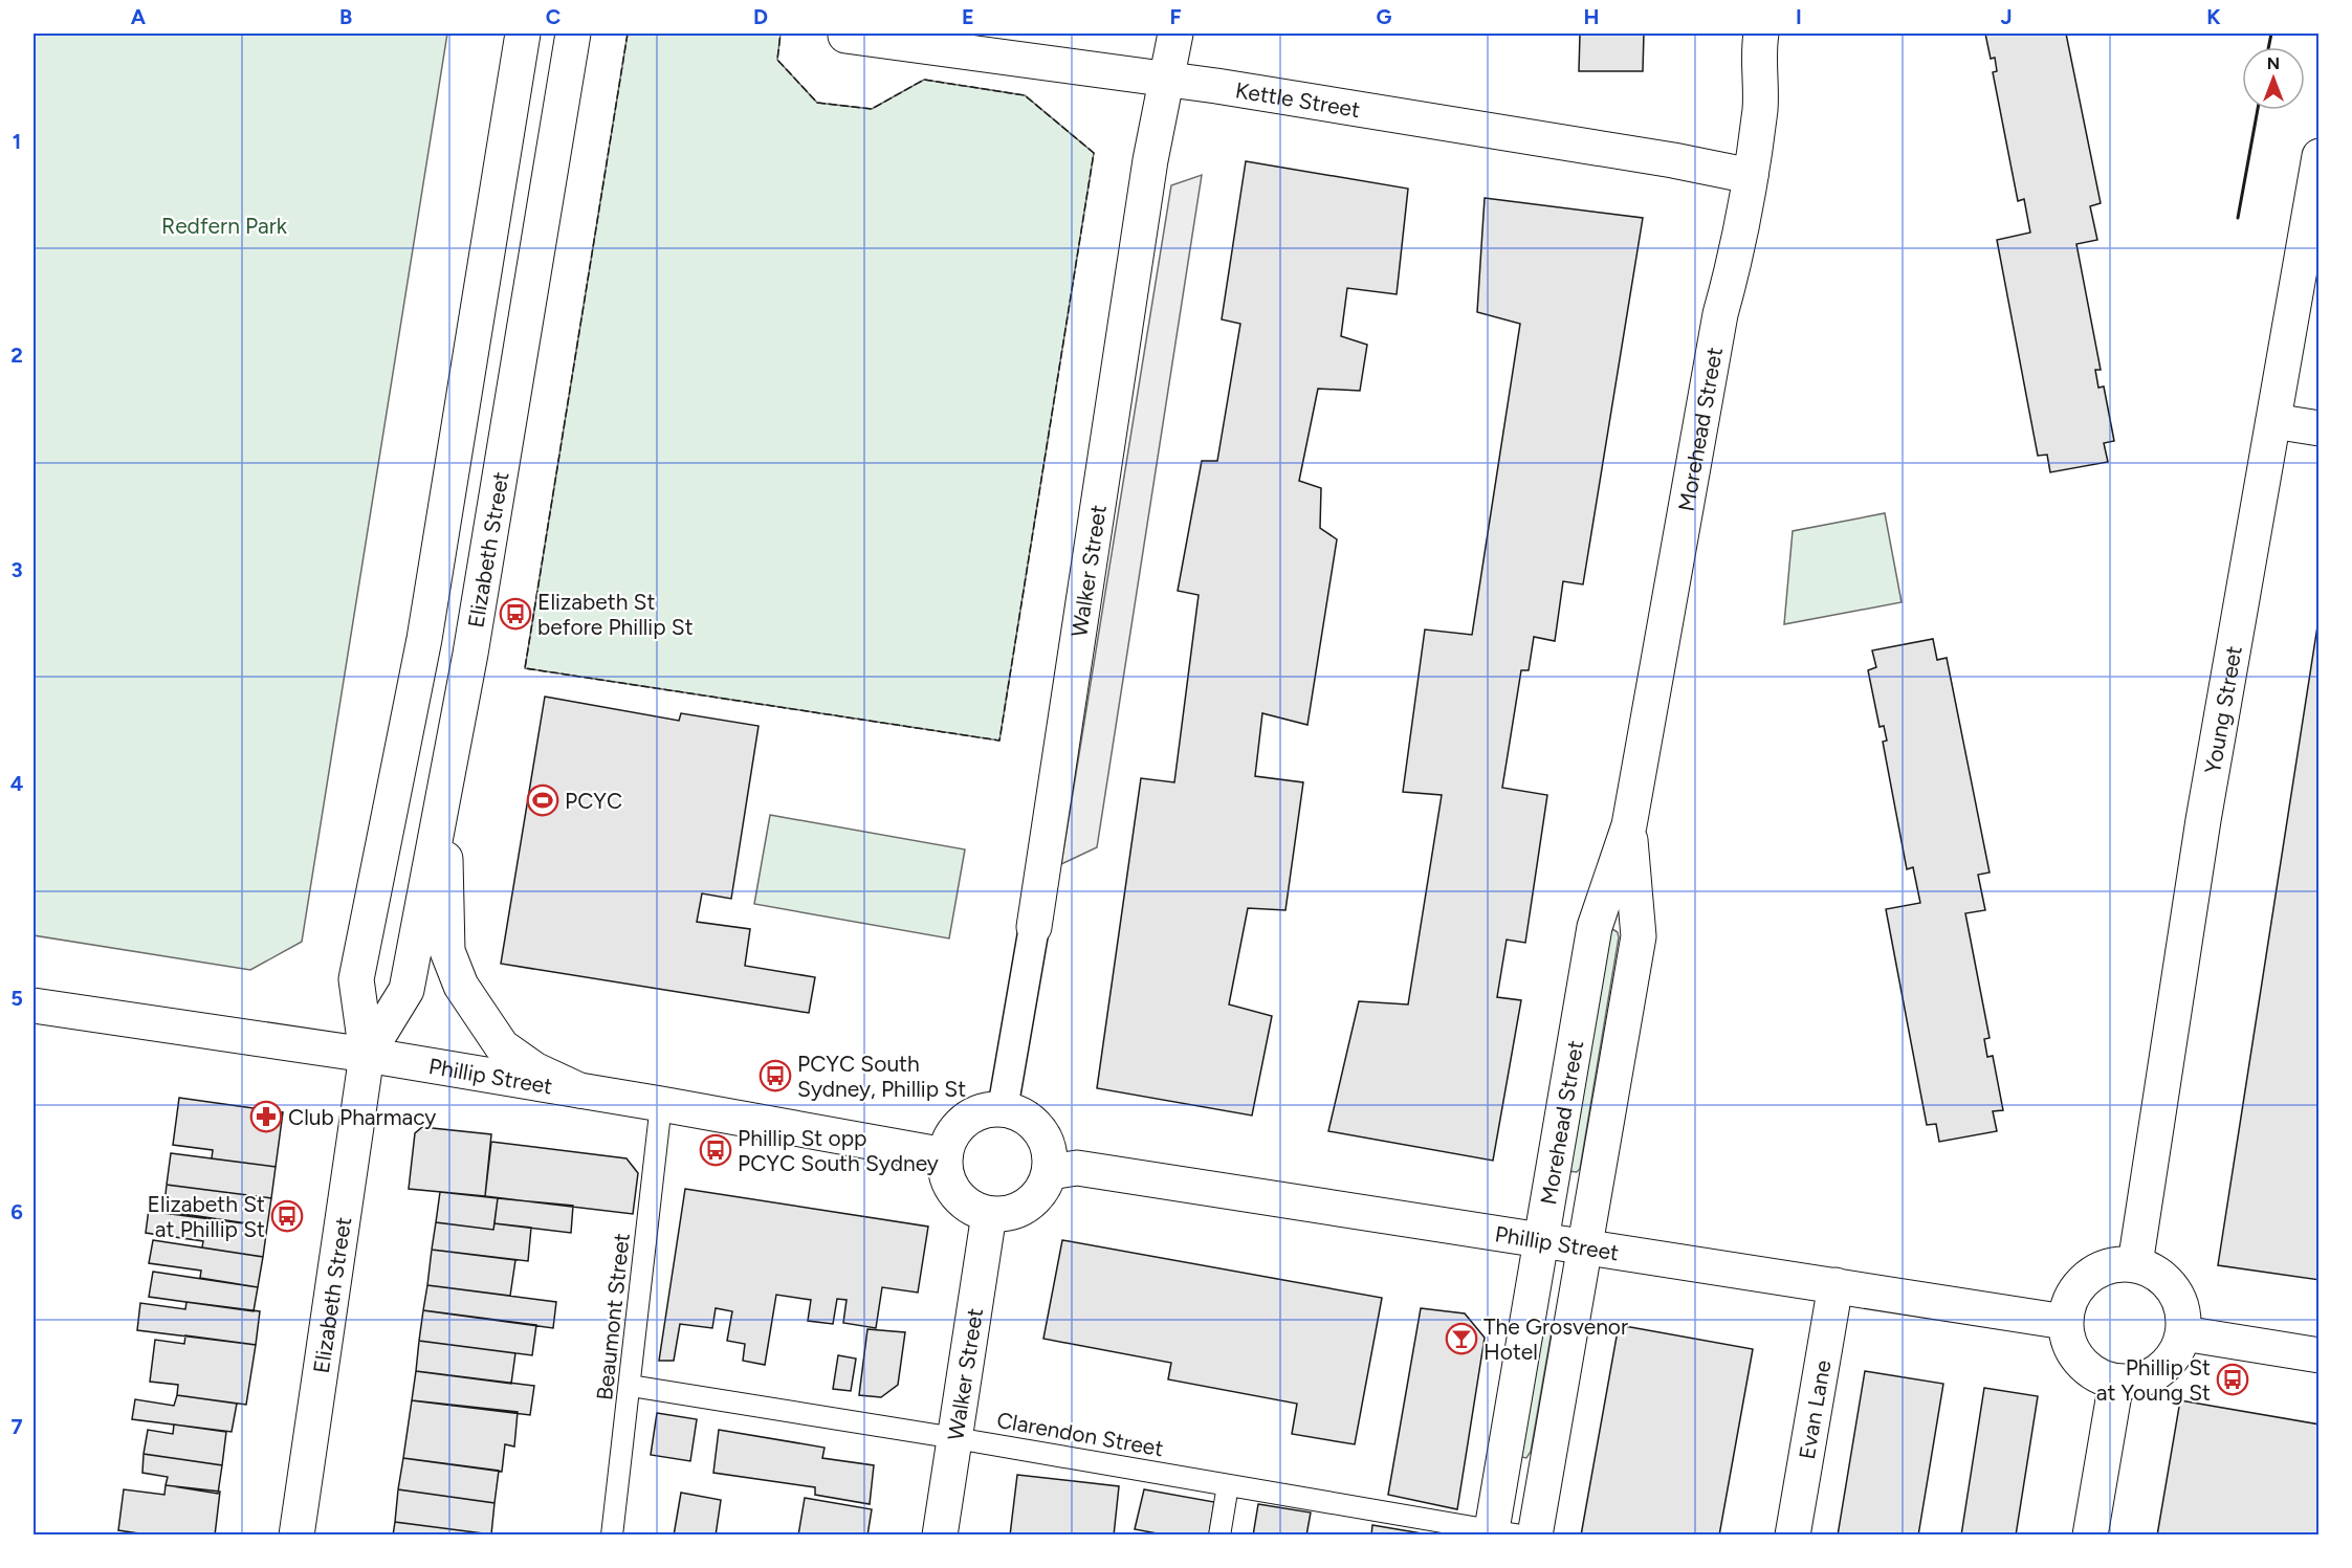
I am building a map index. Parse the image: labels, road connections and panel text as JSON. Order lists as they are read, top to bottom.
{
  "streets": {
    "street": [
      "Kettle Street",
      "Morehead Street",
      "Elizabeth Street",
      "Walker Street",
      "Young Street",
      "Phillip Street",
      "Evan Lane"
    ],
    "lane": ["Beaumont Street", "Clarendon Street"]
  },
  "crossings": [
    ["Kettle Street", "Morehead Street"],
    ["Kettle Street", "Walker Street"],
    ["Morehead Street", "Phillip Street"],
    ["Morehead Street", "Clarendon Street"],
    ["Elizabeth Street", "Phillip Street"],
    ["Walker Street", "Phillip Street"],
    ["Walker Street", "Clarendon Street"],
    ["Young Street", "Phillip Street"],
    ["Phillip Street", "Beaumont Street"],
    ["Phillip Street", "Evan Lane"],
    ["Beaumont Street", "Clarendon Street"]
  ],
  "parks": ["Redfern Park"],
  "places": {
    "bus stop": [
      "Elizabeth St before Phillip St",
      "PCYC South Sydney, Phillip St",
      "Phillip St opp PCYC South Sydney",
      "Elizabeth St at Phillip St",
      "Phillip St at Young St"
    ],
    "sports": ["PCYC"],
    "pharmacy": ["Club Pharmacy"],
    "bar": ["The Grosvenor Hotel"]
  },
  "north": "top",
  "grid": {
    "columns": [
      "A",
      "B",
      "C",
      "D",
      "E",
      "F",
      "G",
      "H",
      "I",
      "J",
      "K"
    ],
    "rows": [
      "1",
      "2",
      "3",
      "4",
      "5",
      "6",
      "7"
    ]
  }
}
